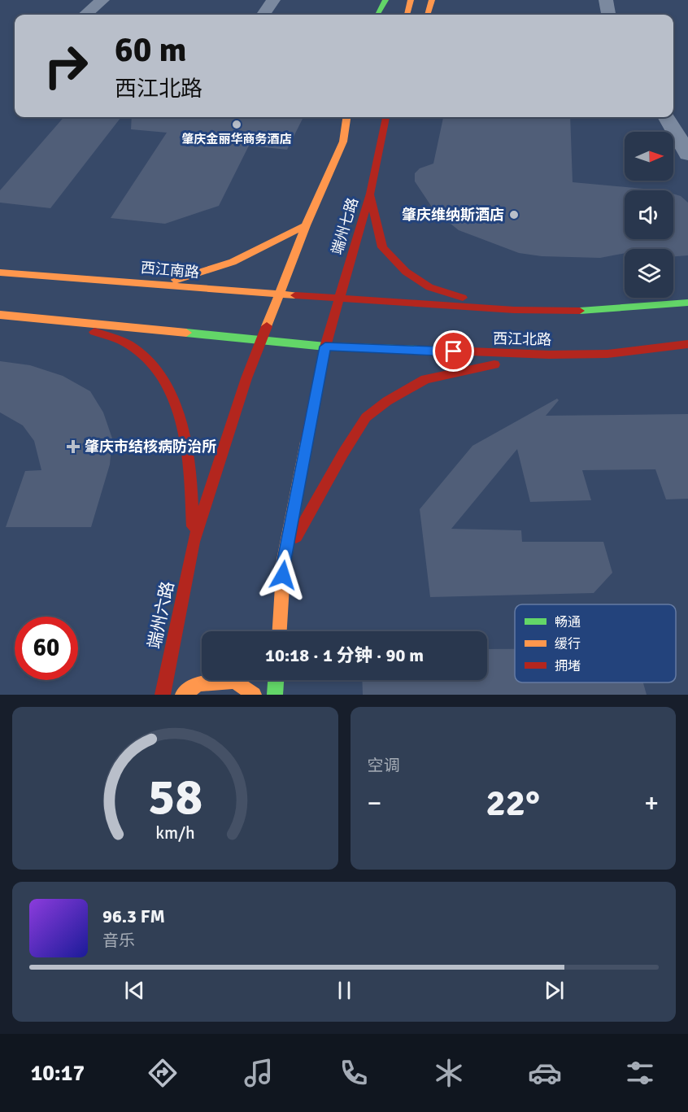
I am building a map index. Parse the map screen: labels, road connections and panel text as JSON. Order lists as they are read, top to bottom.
{
  "streets": {
    "main road": [
      "端州七路",
      "西江南路",
      "西江北路",
      "端州六路"
    ]
  },
  "crossings": [
    ["端州七路", "西江南路"],
    ["端州七路", "西江北路"],
    ["西江南路", "西江北路"]
  ],
  "places": {
    "other": ["肇庆金丽华商务酒店", "肇庆维纳斯酒店"],
    "health": ["肇庆市结核病防治所"]
  },
  "legend": ["畅通", "缓行", "拥堵"],
  "north": "right",
  "page": {
    "turn": ["60 m", "西江北路"],
    "limit": "60",
    "trip": "10:18 · 1 分钟 · 90 m",
    "tile": "空调",
    "heat": ["−", "22°", "+"],
    "song": ["96.3 FM", "音乐"],
    "tabs": "10:17",
    "gauge": ["58", "km/h"]
  }
}
